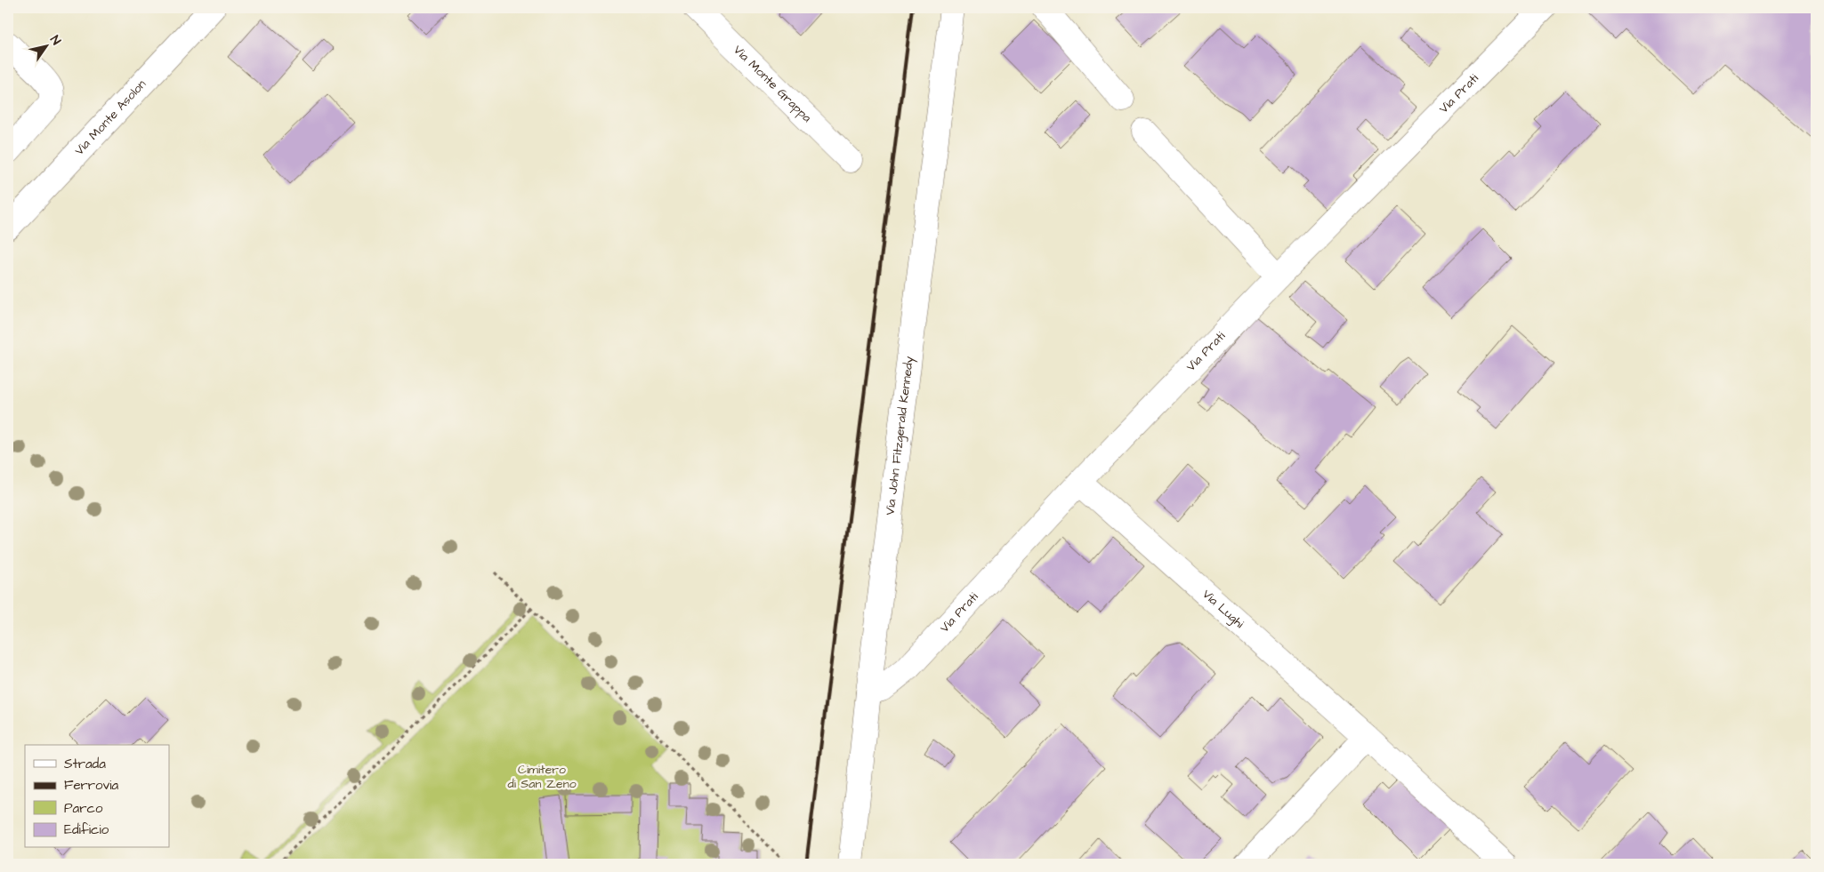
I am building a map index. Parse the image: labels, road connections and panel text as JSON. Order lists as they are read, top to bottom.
{
  "streets": {
    "street": [
      "Via Monte Grappa",
      "Via Prati",
      "Via Monte Asolon",
      "Via John Fitzgerald Kennedy",
      "Via Lughi"
    ]
  },
  "crossings": [
    ["Via Prati", "Via John Fitzgerald Kennedy"],
    ["Via Prati", "Via Lughi"]
  ],
  "parks": ["Cimitero di San Zeno"],
  "legend": [
    "Strada",
    "Ferrovia",
    "Parco",
    "Edificio"
  ],
  "north": "top right"
}
